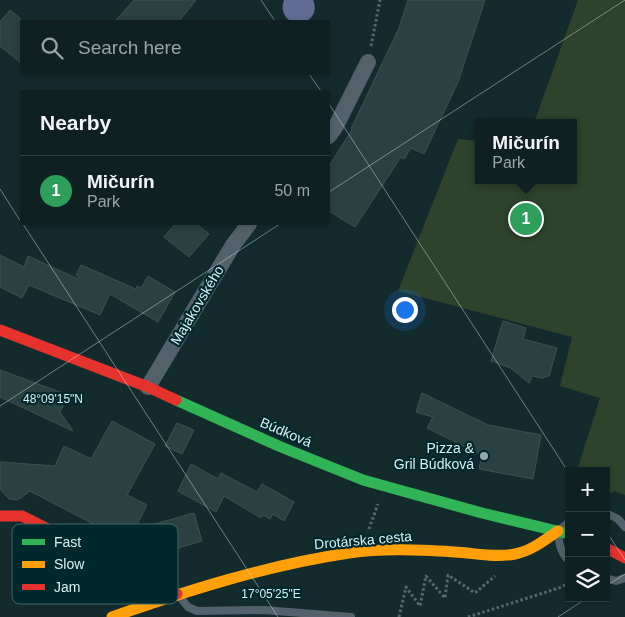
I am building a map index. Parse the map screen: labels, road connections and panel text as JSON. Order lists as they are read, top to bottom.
{
  "streets": {
    "street": ["Majakovského", "Búdková", "Drotárska cesta"]
  },
  "crossings": [
    ["Majakovského", "Búdková"],
    ["Búdková", "Drotárska cesta"]
  ],
  "places": ["Pizza & Gril Búdková"],
  "legend": ["Fast", "Slow", "Jam"],
  "page": {
    "search": "Search here",
    "heading": "Nearby",
    "popup": ["Mičurín", "Park"],
    "list": [
      {
        "mark": "1",
        "name": "Mičurín",
        "note": "Park",
        "value": "50 m"
      }
    ],
    "pins": "1",
    "map_buttons": ["+", "−"]
  },
  "coordinates": ["48°09'15\"N", "17°05'25\"E"]
}
